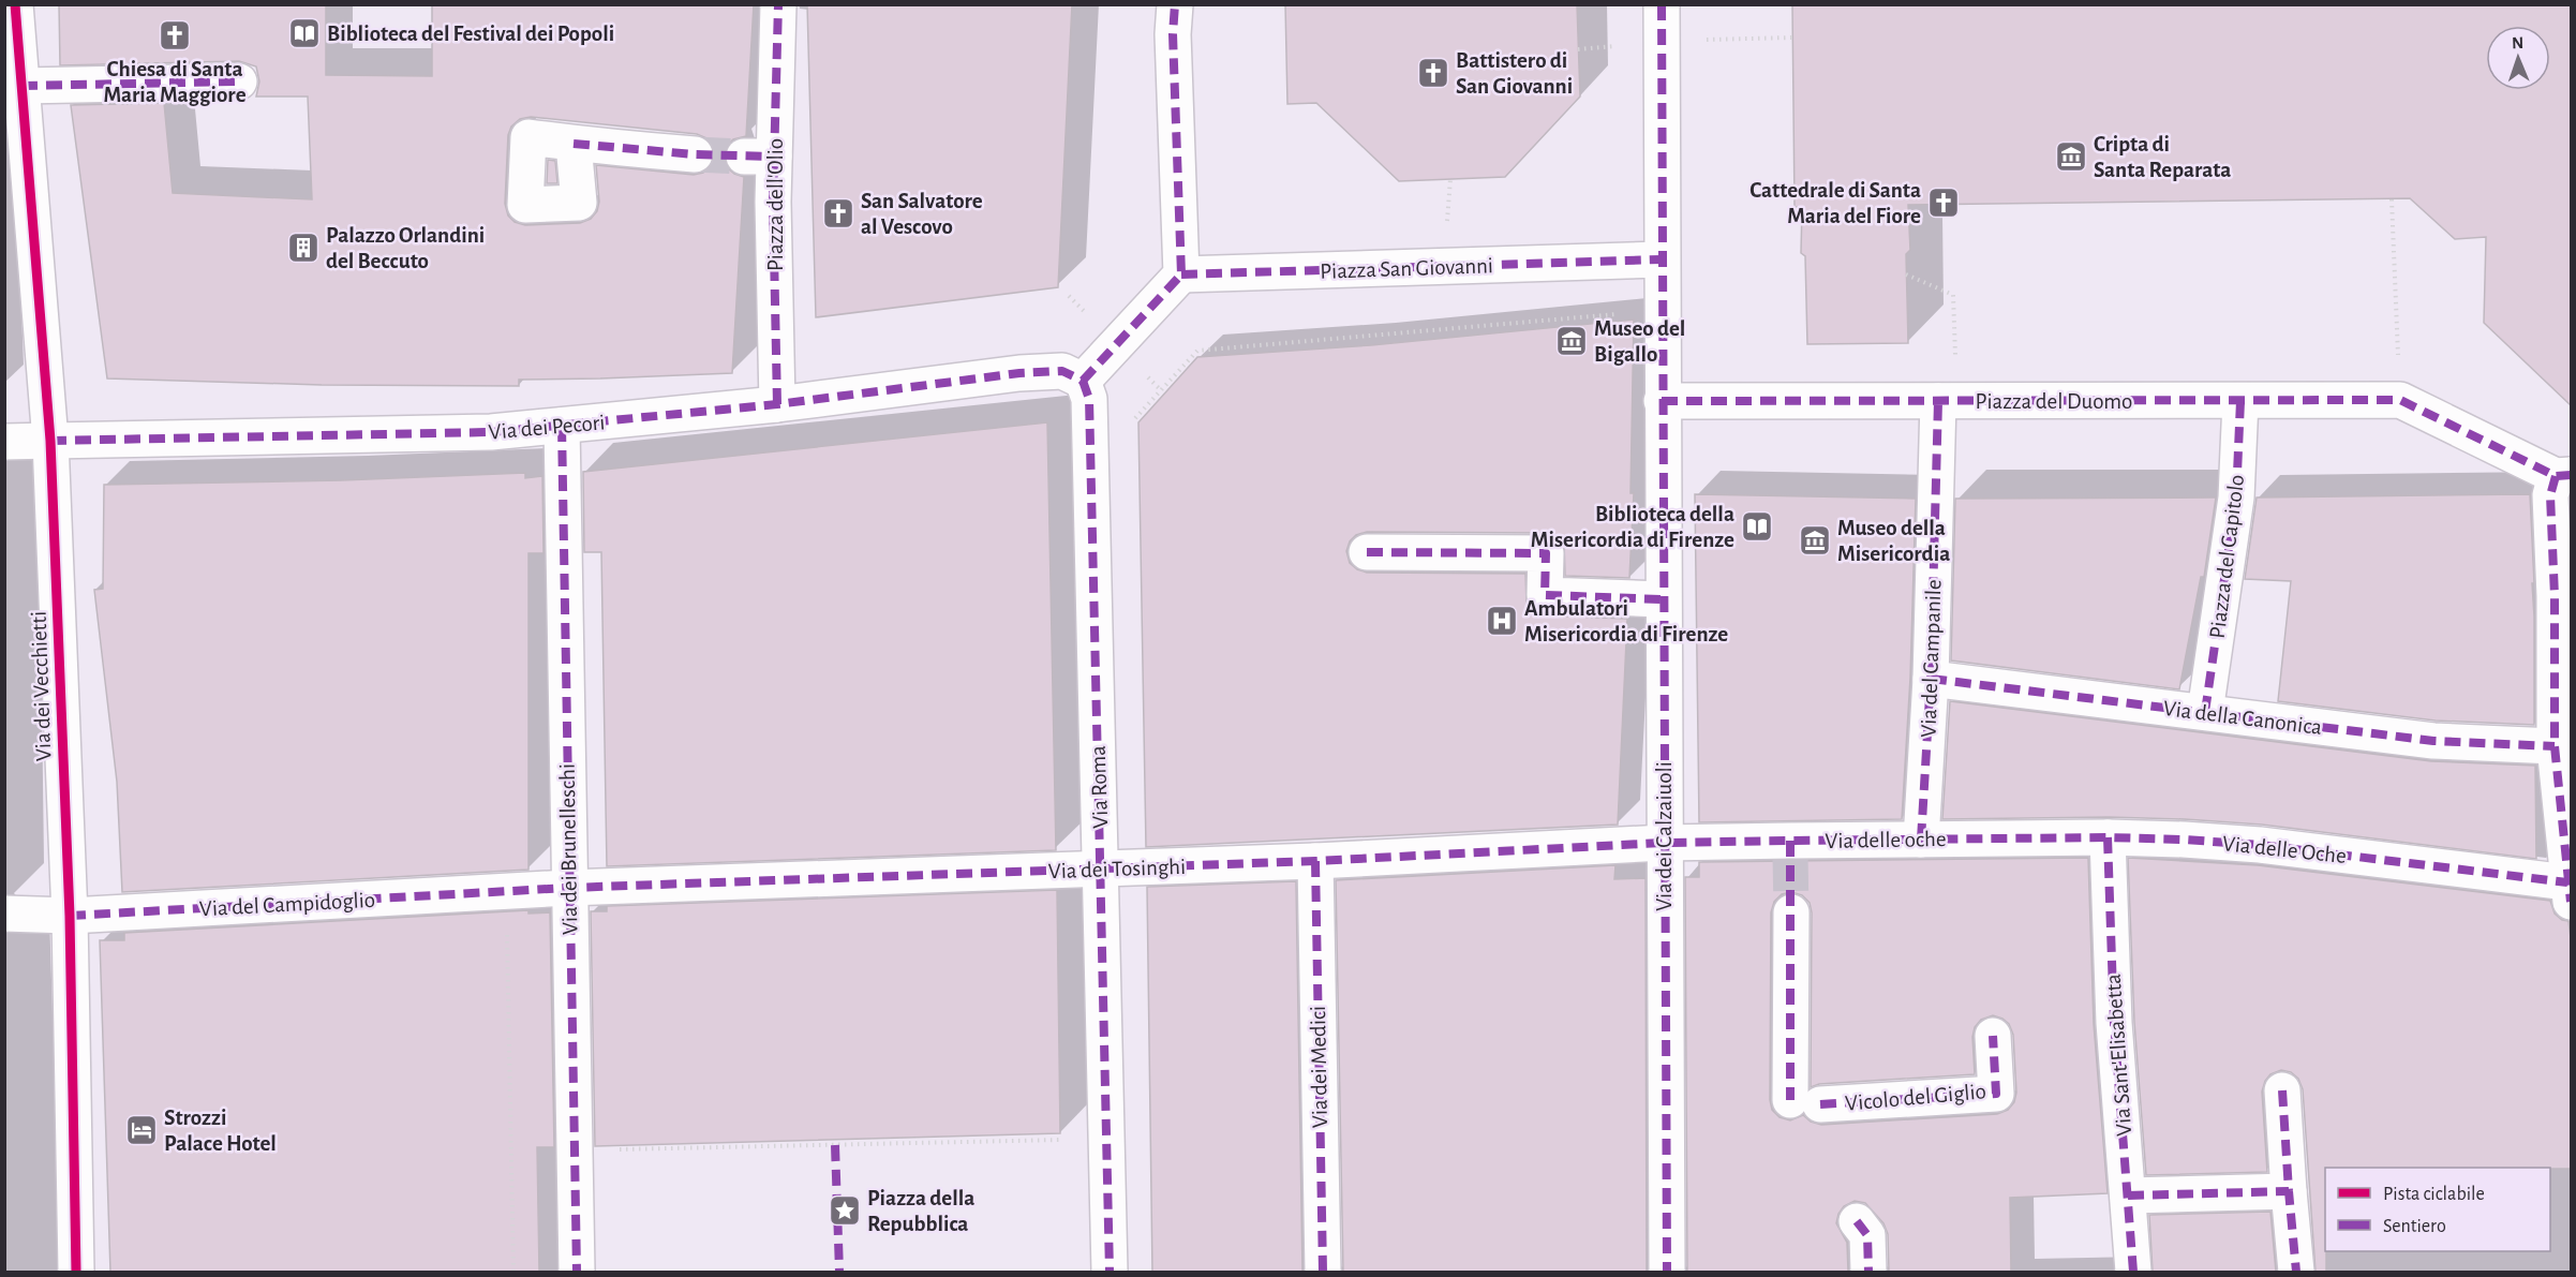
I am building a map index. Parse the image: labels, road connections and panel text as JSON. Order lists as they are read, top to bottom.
{
  "streets": {
    "street": [
      "Piazza dell'Olio",
      "Piazza San Giovanni",
      "Piazza del Duomo",
      "Via dei Pecori",
      "Piazza del Capitolo",
      "Via del Campanile",
      "Via dei Vecchietti",
      "Via della Canonica",
      "Via Roma",
      "Via dei Calzaiuoli",
      "Via delle oche",
      "Via dei Brunelleschi",
      "Via delle Oche",
      "Via dei Tosinghi",
      "Via del Campidoglio",
      "Via Sant'Elisabetta",
      "Via dei Medici",
      "Vicolo del Giglio"
    ]
  },
  "crossings": [
    ["Piazza dell'Olio", "Via dei Pecori"],
    ["Piazza del Duomo", "Piazza del Capitolo"],
    ["Piazza del Duomo", "Via del Campanile"],
    ["Piazza del Duomo", "Via dei Calzaiuoli"],
    ["Via dei Pecori", "Via dei Vecchietti"],
    ["Via dei Pecori", "Via Roma"],
    ["Via dei Pecori", "Via dei Brunelleschi"],
    ["Piazza del Capitolo", "Via della Canonica"],
    ["Via del Campanile", "Via della Canonica"],
    ["Via del Campanile", "Via delle oche"],
    ["Via dei Vecchietti", "Via del Campidoglio"],
    ["Via Roma", "Via dei Tosinghi"],
    ["Via dei Calzaiuoli", "Via delle oche"],
    ["Via dei Calzaiuoli", "Via dei Tosinghi"],
    ["Via delle oche", "Via delle Oche"],
    ["Via delle oche", "Via dei Tosinghi"],
    ["Via delle oche", "Via Sant'Elisabetta"],
    ["Via dei Brunelleschi", "Via dei Tosinghi"],
    ["Via dei Brunelleschi", "Via del Campidoglio"],
    ["Via delle Oche", "Via Sant'Elisabetta"],
    ["Via dei Tosinghi", "Via del Campidoglio"],
    ["Via dei Tosinghi", "Via dei Medici"]
  ],
  "places": {
    "library": ["Biblioteca del Festival dei Popoli", "Biblioteca della Misericordia di Firenze"],
    "church": [
      "Chiesa di Santa Maria Maggiore",
      "Battistero di San Giovanni",
      "Cattedrale di Santa Maria del Fiore",
      "San Salvatore al Vescovo"
    ],
    "museum": ["Cripta di Santa Reparata", "Museo del Bigallo", "Museo della Misericordia"],
    "building": ["Palazzo Orlandini del Beccuto"],
    "hospital": ["Ambulatori Misericordia di Firenze"],
    "hotel": ["Strozzi Palace Hotel"],
    "place": ["Piazza della Repubblica"]
  },
  "legend": ["Pista ciclabile", "Sentiero"],
  "north": "top"
}
